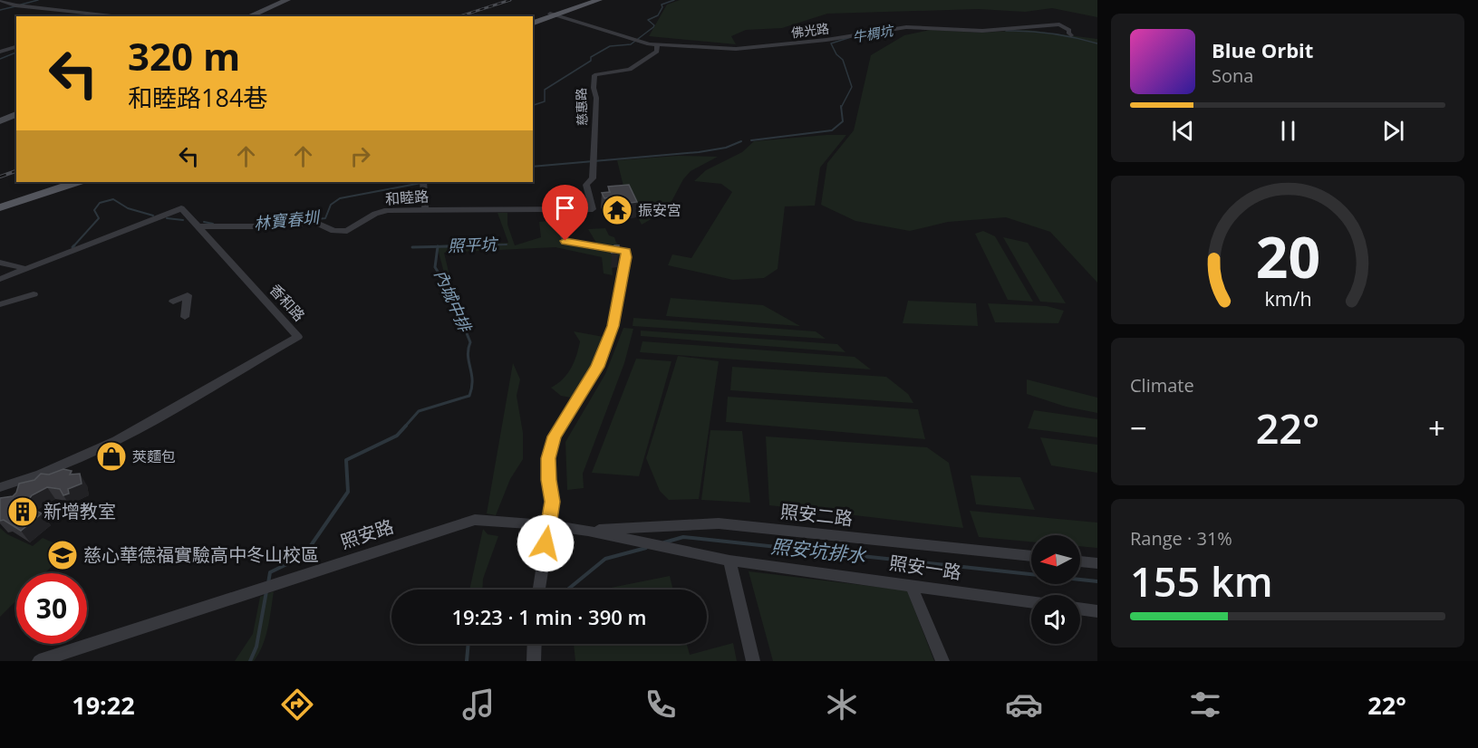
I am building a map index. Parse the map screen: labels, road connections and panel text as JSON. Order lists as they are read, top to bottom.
{
  "streets": {
    "street": [
      "佛光路",
      "慈惠路",
      "和睦路",
      "香和路",
      "照安二路",
      "照安路",
      "照安一路"
    ]
  },
  "crossings": [
    ["佛光路", "慈惠路"],
    ["慈惠路", "和睦路"],
    ["和睦路", "香和路"],
    ["照安二路", "照安路"],
    ["照安二路", "照安一路"],
    ["照安路", "照安一路"]
  ],
  "water": [
    "牛椆坑",
    "林寶春圳",
    "照平坑",
    "內城中排",
    "照安坑排水"
  ],
  "places": {
    "temple": ["振安宮"],
    "shop": ["莢麵包"],
    "building": ["新增教室"],
    "school or university": ["慈心華德福實驗高中冬山校區"]
  },
  "north": "left",
  "page": {
    "turn": ["320 m", "和睦路184巷"],
    "song": ["Blue Orbit", "Sona"],
    "tile": [
      "Climate",
      ["Range · 31%", "155 km"]
    ],
    "heat": ["−", "22°", "+"],
    "limit": "30",
    "trip": "19:23 · 1 min · 390 m",
    "tabs": ["19:22", "22°"],
    "gauge": ["20", "km/h"]
  }
}
